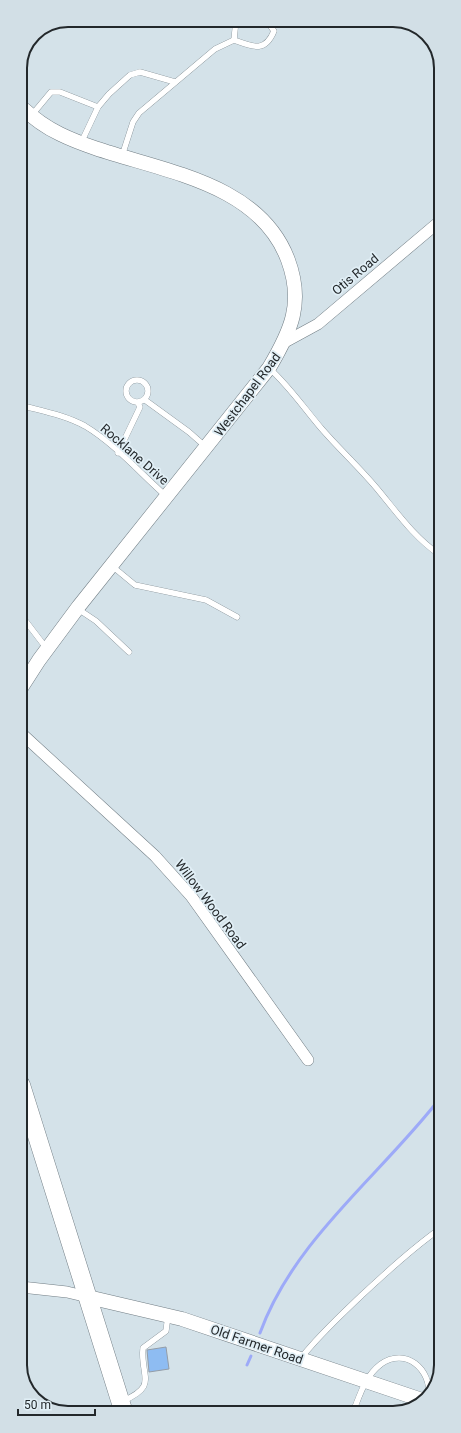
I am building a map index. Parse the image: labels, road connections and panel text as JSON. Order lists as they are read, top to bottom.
{
  "streets": {
    "street": [
      "Otis Road",
      "Westchapel Road",
      "Willow Wood Road",
      "Old Farmer Road"
    ],
    "lane": ["Rocklane Drive"]
  },
  "crossings": [
    ["Otis Road", "Westchapel Road"],
    ["Westchapel Road", "Rocklane Drive"]
  ],
  "scale_bar": "50 m"
}
